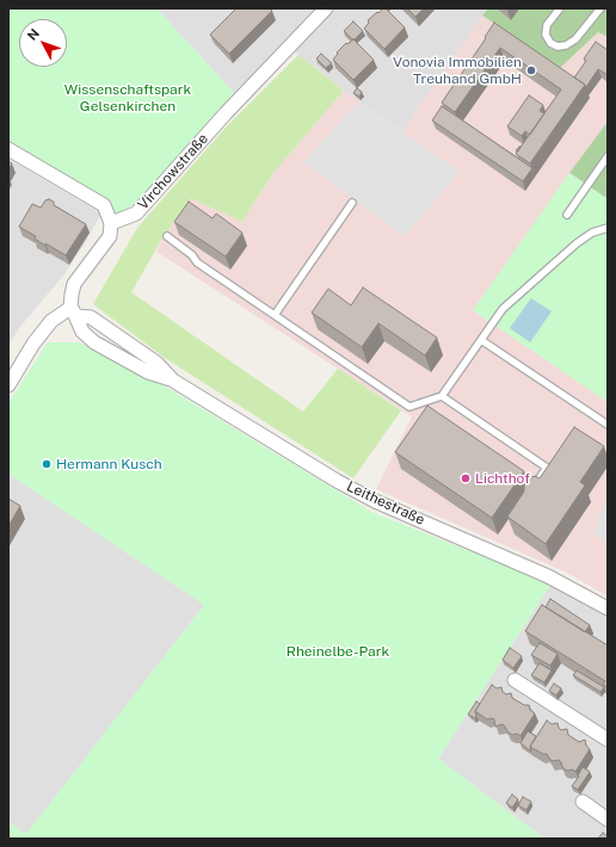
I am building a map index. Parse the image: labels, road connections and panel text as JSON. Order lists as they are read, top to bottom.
{
  "streets": {
    "street": ["Virchowstraße", "Leithestraße"]
  },
  "parks": ["Wissenschaftspark Gelsenkirchen", "Rheinelbe-Park"],
  "places": ["Vonovia Immobilien Treuhand GmbH", "Hermann Kusch", "Lichthof"],
  "north": "top left"
}
